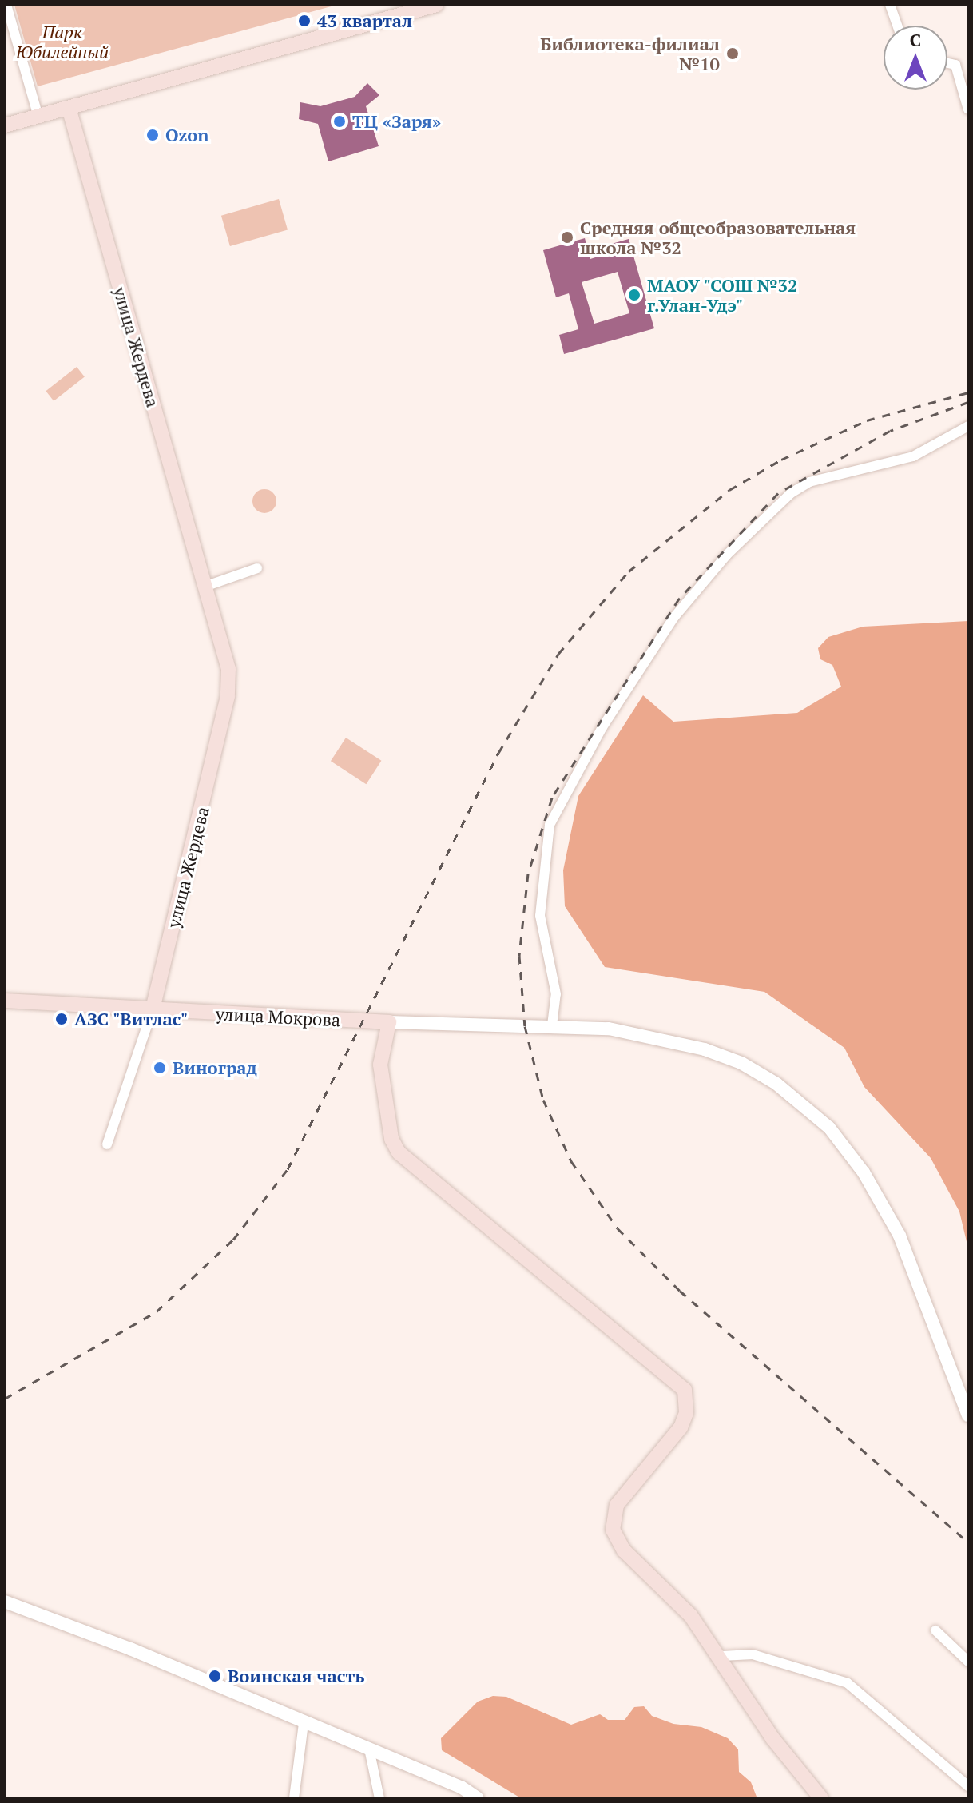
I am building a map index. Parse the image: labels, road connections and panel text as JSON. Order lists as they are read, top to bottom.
{
  "streets": {
    "main road": ["улица Жердева", "улица Мокрова"]
  },
  "crossings": [
    ["улица Жердева", "улица Мокрова"]
  ],
  "parks": ["Парк Юбилейный"],
  "places": [
    "43 квартал",
    "Библиотека-филиал №10",
    "ТЦ «Заря»",
    "Ozon",
    "Средняя общеобразовательная школа №32",
    "МАОУ \"СОШ №32 г.Улан-Удэ\"",
    "АЗС \"Витлас\"",
    "Виноград",
    "Воинская часть"
  ],
  "north": "top"
}
